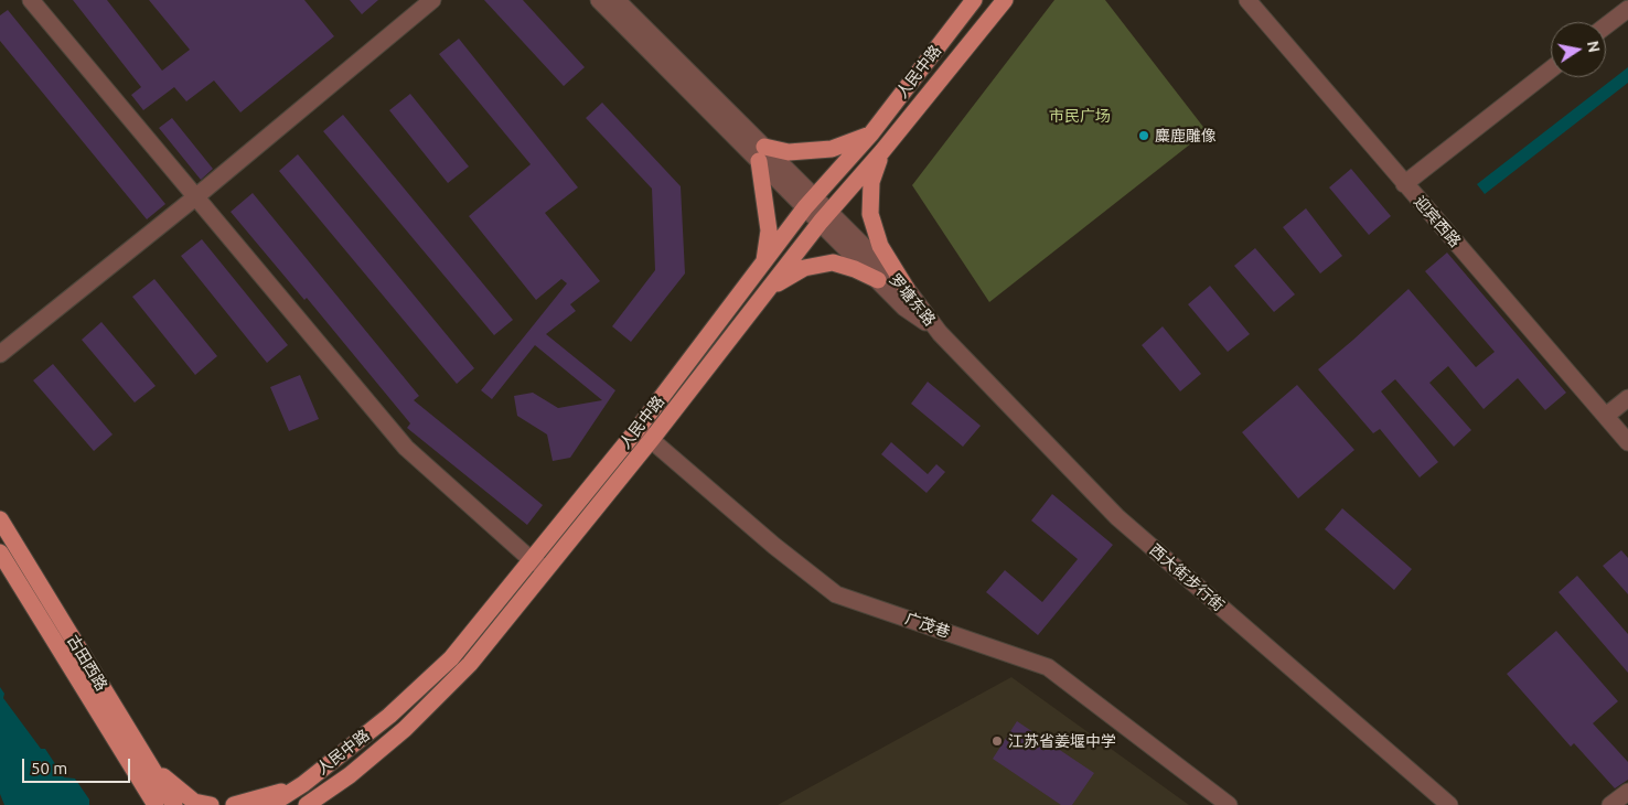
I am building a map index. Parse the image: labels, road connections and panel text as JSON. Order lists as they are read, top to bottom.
{
  "streets": {
    "main road": ["人民中路", "古田西路"],
    "street": [
      "迎宾西路",
      "罗塘东路",
      "西大街步行街",
      "广茂巷"
    ]
  },
  "crossings": [
    ["人民中路", "罗塘东路"],
    ["人民中路", "广茂巷"],
    ["罗塘东路", "西大街步行街"]
  ],
  "parks": ["市民广场"],
  "places": ["麋鹿雕像", "江苏省姜堰中学"],
  "scale_bar": "50 m",
  "north": "right"
}
